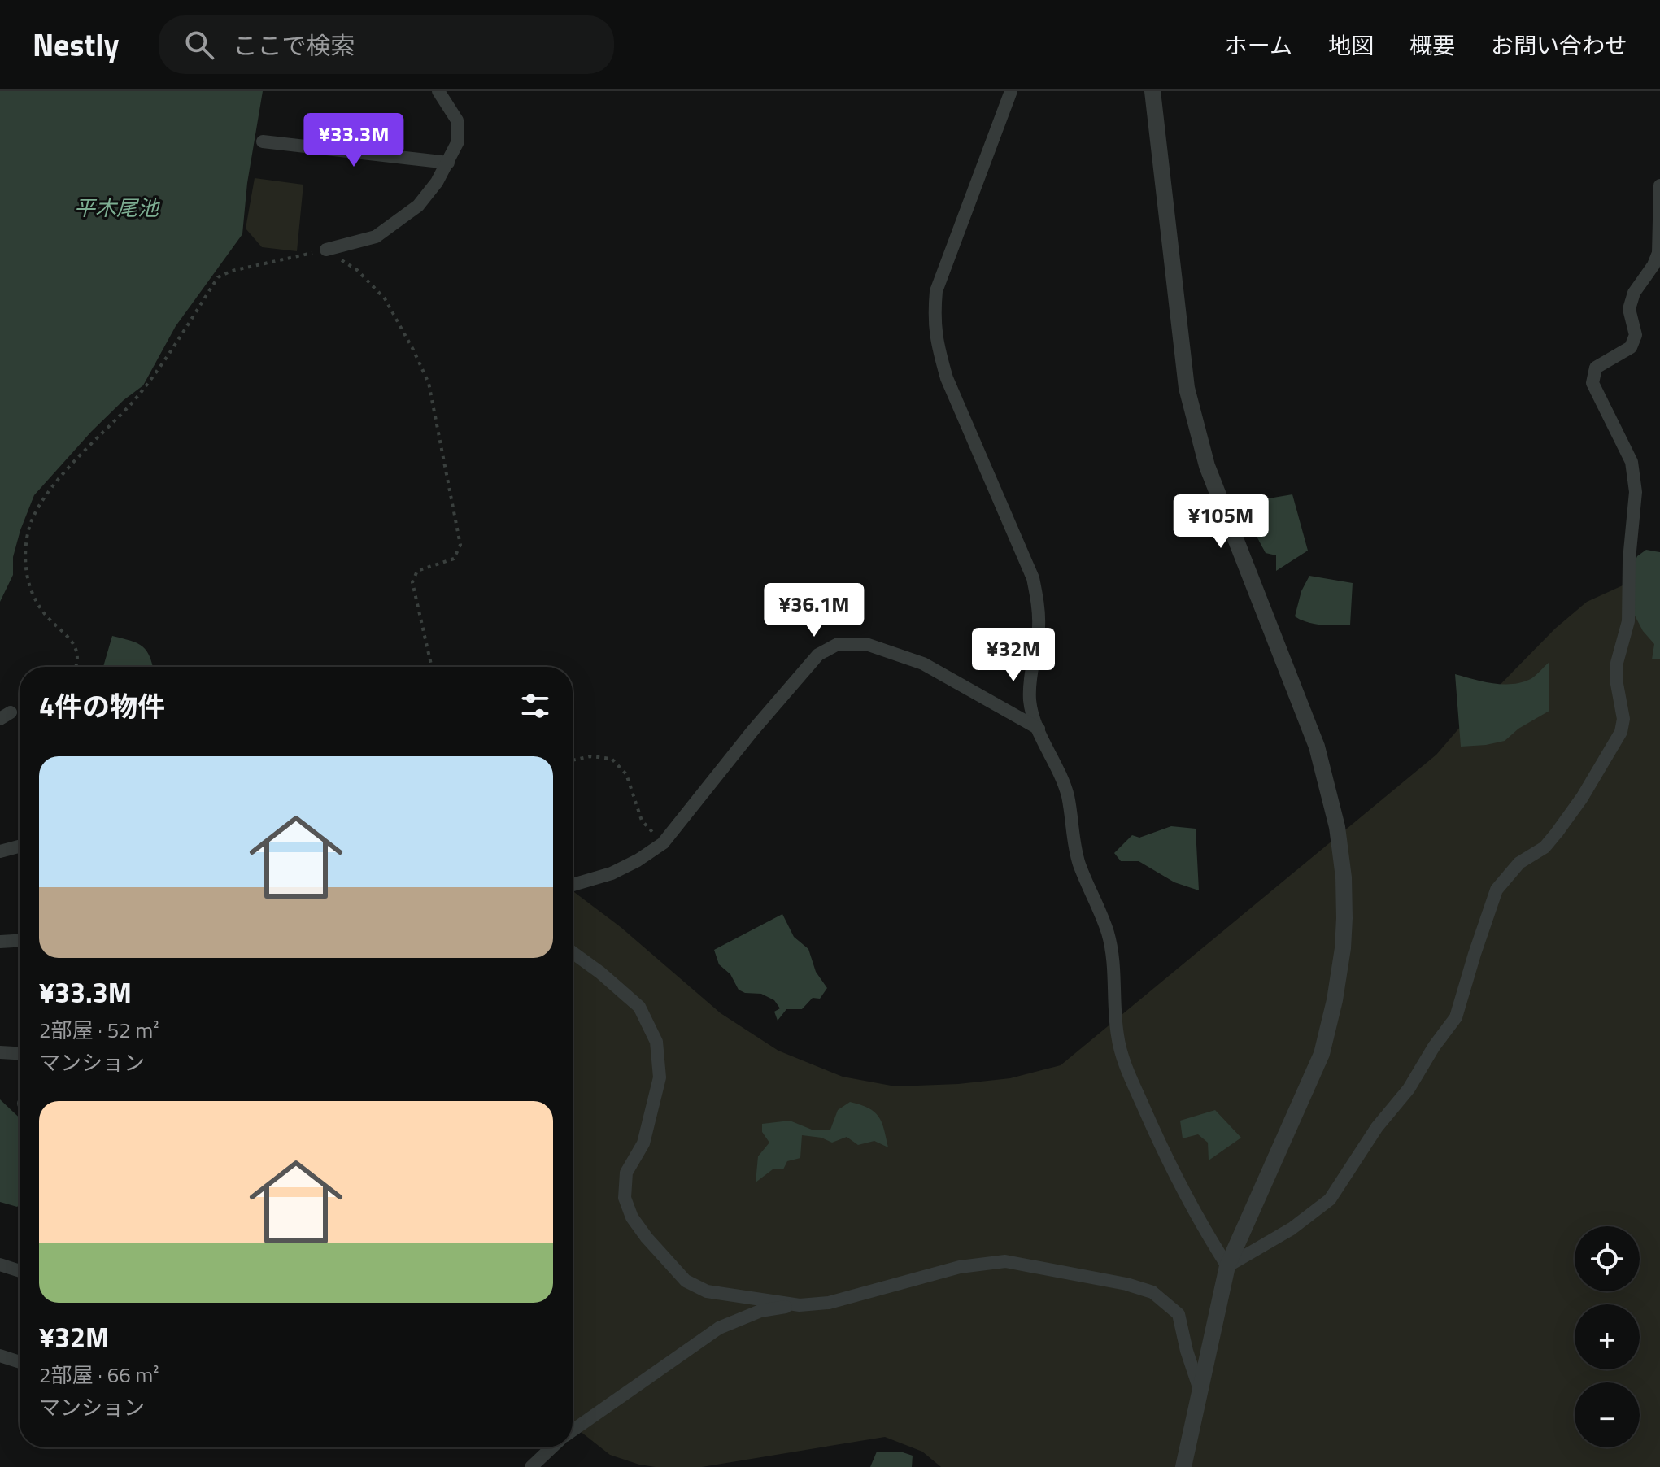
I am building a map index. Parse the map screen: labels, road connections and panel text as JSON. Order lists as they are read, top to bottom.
{
  "water": ["平木尾池"],
  "page": {
    "header": "Nestly",
    "search": "ここで検索",
    "nav": [
      "ホーム",
      "地図",
      "概要",
      "お問い合わせ"
    ],
    "price": [
      "¥33.3M",
      "¥105M",
      "¥36.1M",
      "¥32M"
    ],
    "heading": "4件の物件",
    "list": [
      {
        "name": "¥33.3M",
        "note": "2部屋 · 52 m² · マンション"
      },
      {
        "name": "¥32M",
        "note": "2部屋 · 66 m² · マンション"
      }
    ],
    "map_buttons": ["+", "−"]
  }
}
